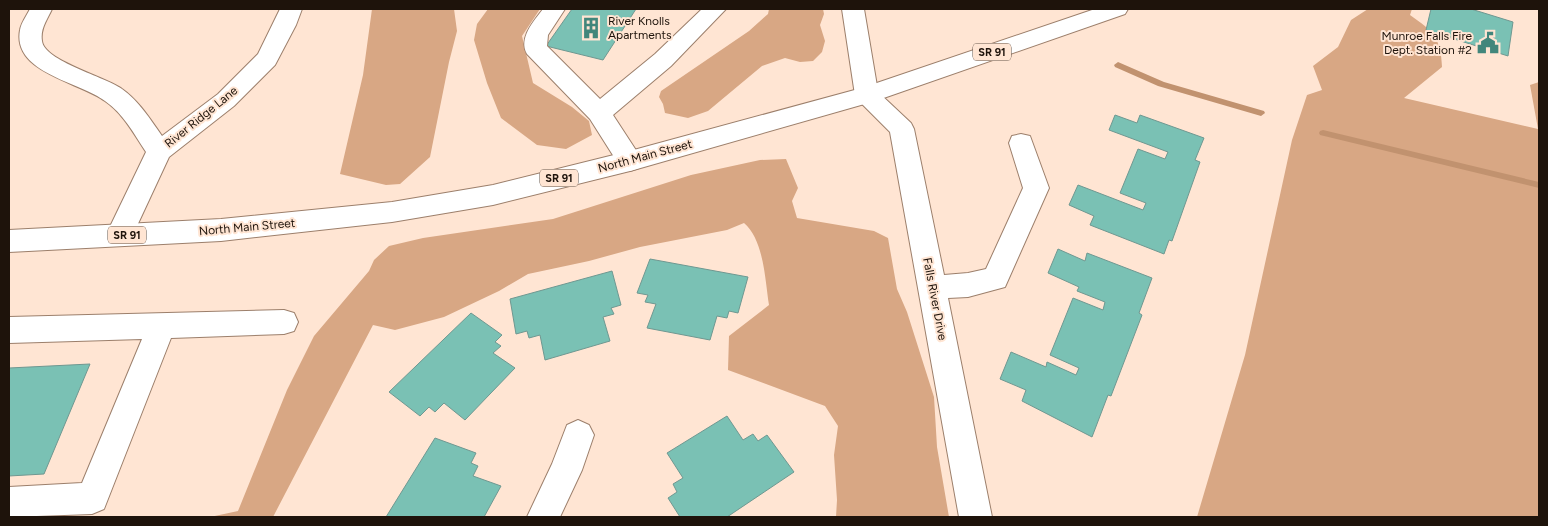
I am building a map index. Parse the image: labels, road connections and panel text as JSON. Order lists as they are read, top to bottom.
{
  "streets": {
    "street": [
      "SR 91",
      "River Ridge Lane",
      "North Main Street",
      "Falls River Drive"
    ]
  },
  "crossings": [
    ["River Ridge Lane", "North Main Street"],
    ["North Main Street", "Falls River Drive"]
  ],
  "places": {
    "building": ["River Knolls Apartments"],
    "public building": ["Munroe Falls Fire Dept. Station #2"]
  }
}
